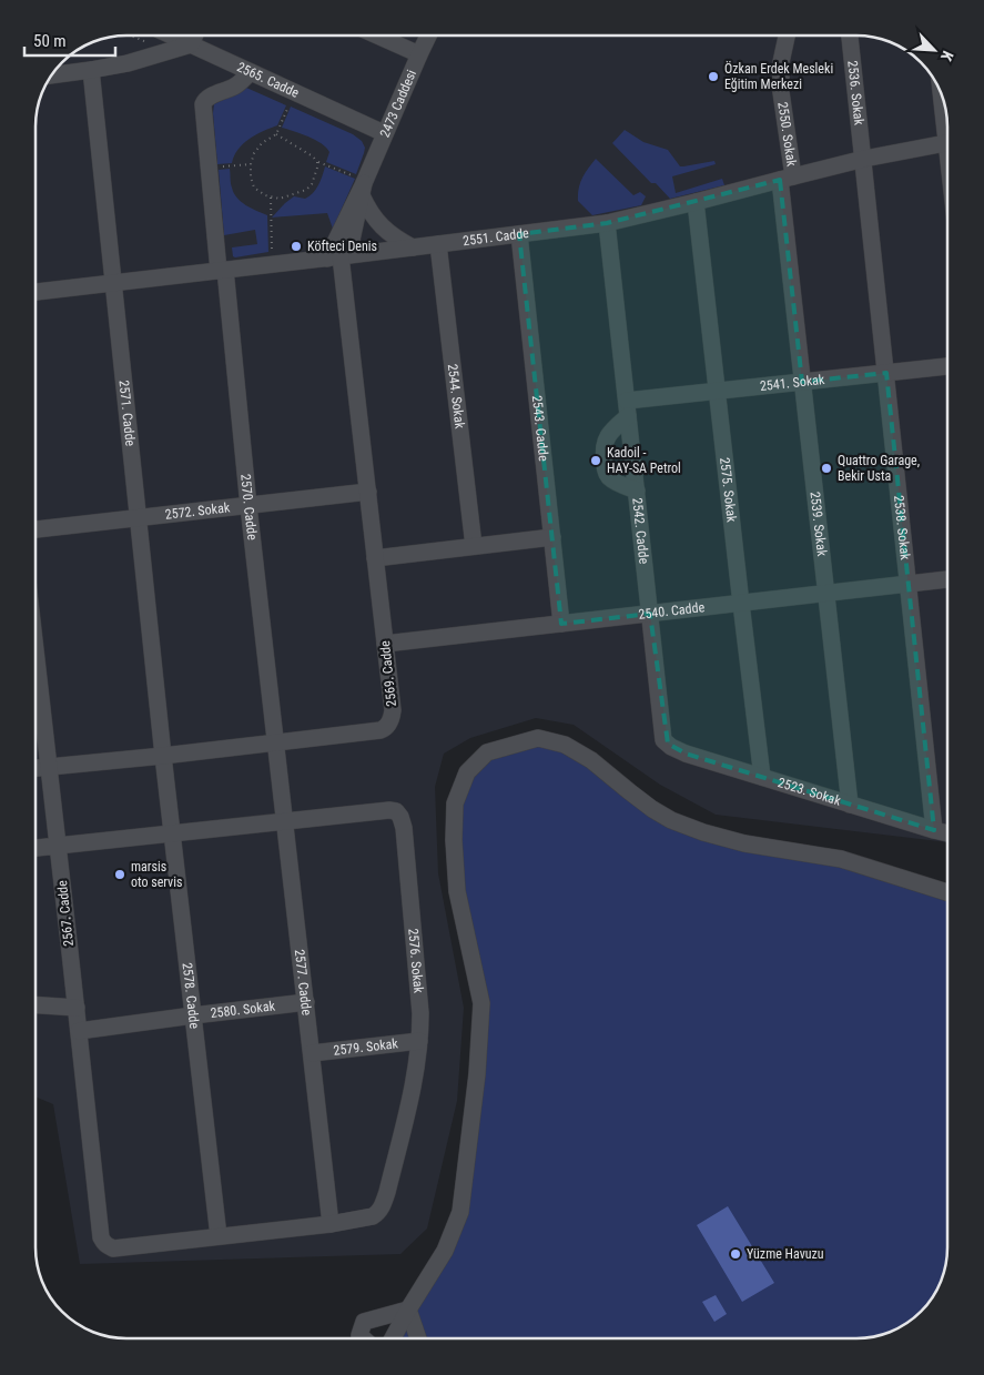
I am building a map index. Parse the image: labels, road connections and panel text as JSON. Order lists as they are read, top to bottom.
{
  "streets": {
    "street": [
      "2565. Cadde",
      "2536. Sokak",
      "2473 Caddesi",
      "2550. Sokak",
      "2551. Cadde",
      "2541. Sokak",
      "2544. Sokak",
      "2571. Cadde",
      "2543. Cadde",
      "2575. Sokak",
      "2570. Cadde",
      "2572. Sokak",
      "2539. Sokak",
      "2538. Sokak",
      "2542. Cadde",
      "2540. Cadde",
      "2569. Cadde",
      "2523. Sokak",
      "2567. Cadde",
      "2576. Sokak",
      "2577. Cadde",
      "2578. Cadde",
      "2580. Sokak",
      "2579. Sokak"
    ]
  },
  "crossings": [
    ["2565. Cadde", "2473 Caddesi"],
    ["2565. Cadde", "2570. Cadde"],
    ["2536. Sokak", "2551. Cadde"],
    ["2536. Sokak", "2538. Sokak"],
    ["2473 Caddesi", "2551. Cadde"],
    ["2473 Caddesi", "2569. Cadde"],
    ["2550. Sokak", "2551. Cadde"],
    ["2550. Sokak", "2539. Sokak"],
    ["2551. Cadde", "2544. Sokak"],
    ["2551. Cadde", "2571. Cadde"],
    ["2551. Cadde", "2543. Cadde"],
    ["2551. Cadde", "2575. Sokak"],
    ["2551. Cadde", "2570. Cadde"],
    ["2551. Cadde", "2539. Sokak"],
    ["2551. Cadde", "2538. Sokak"],
    ["2551. Cadde", "2542. Cadde"],
    ["2551. Cadde", "2569. Cadde"],
    ["2541. Sokak", "2575. Sokak"],
    ["2541. Sokak", "2539. Sokak"],
    ["2541. Sokak", "2538. Sokak"],
    ["2541. Sokak", "2542. Cadde"],
    ["2571. Cadde", "2572. Sokak"],
    ["2571. Cadde", "2569. Cadde"],
    ["2571. Cadde", "2578. Cadde"],
    ["2543. Cadde", "2540. Cadde"],
    ["2575. Sokak", "2540. Cadde"],
    ["2575. Sokak", "2523. Sokak"],
    ["2570. Cadde", "2572. Sokak"],
    ["2570. Cadde", "2569. Cadde"],
    ["2570. Cadde", "2577. Cadde"],
    ["2572. Sokak", "2569. Cadde"],
    ["2539. Sokak", "2540. Cadde"],
    ["2539. Sokak", "2523. Sokak"],
    ["2538. Sokak", "2540. Cadde"],
    ["2538. Sokak", "2523. Sokak"],
    ["2542. Cadde", "2540. Cadde"],
    ["2542. Cadde", "2523. Sokak"],
    ["2540. Cadde", "2569. Cadde"],
    ["2569. Cadde", "2567. Cadde"],
    ["2569. Cadde", "2577. Cadde"],
    ["2569. Cadde", "2578. Cadde"],
    ["2567. Cadde", "2576. Sokak"],
    ["2567. Cadde", "2580. Sokak"],
    ["2576. Sokak", "2577. Cadde"],
    ["2576. Sokak", "2578. Cadde"],
    ["2576. Sokak", "2579. Sokak"],
    ["2577. Cadde", "2580. Sokak"],
    ["2577. Cadde", "2579. Sokak"],
    ["2578. Cadde", "2580. Sokak"]
  ],
  "places": [
    "Özkan Erdek Mesleki Eğitim Merkezi",
    "Köfteci Denis",
    "Kadoil - HAY-SA Petrol",
    "Quattro Garage, Bekir Usta",
    "marsis oto servis",
    "Yüzme Havuzu"
  ],
  "scale_bar": "50 m",
  "north": "bottom right"
}
